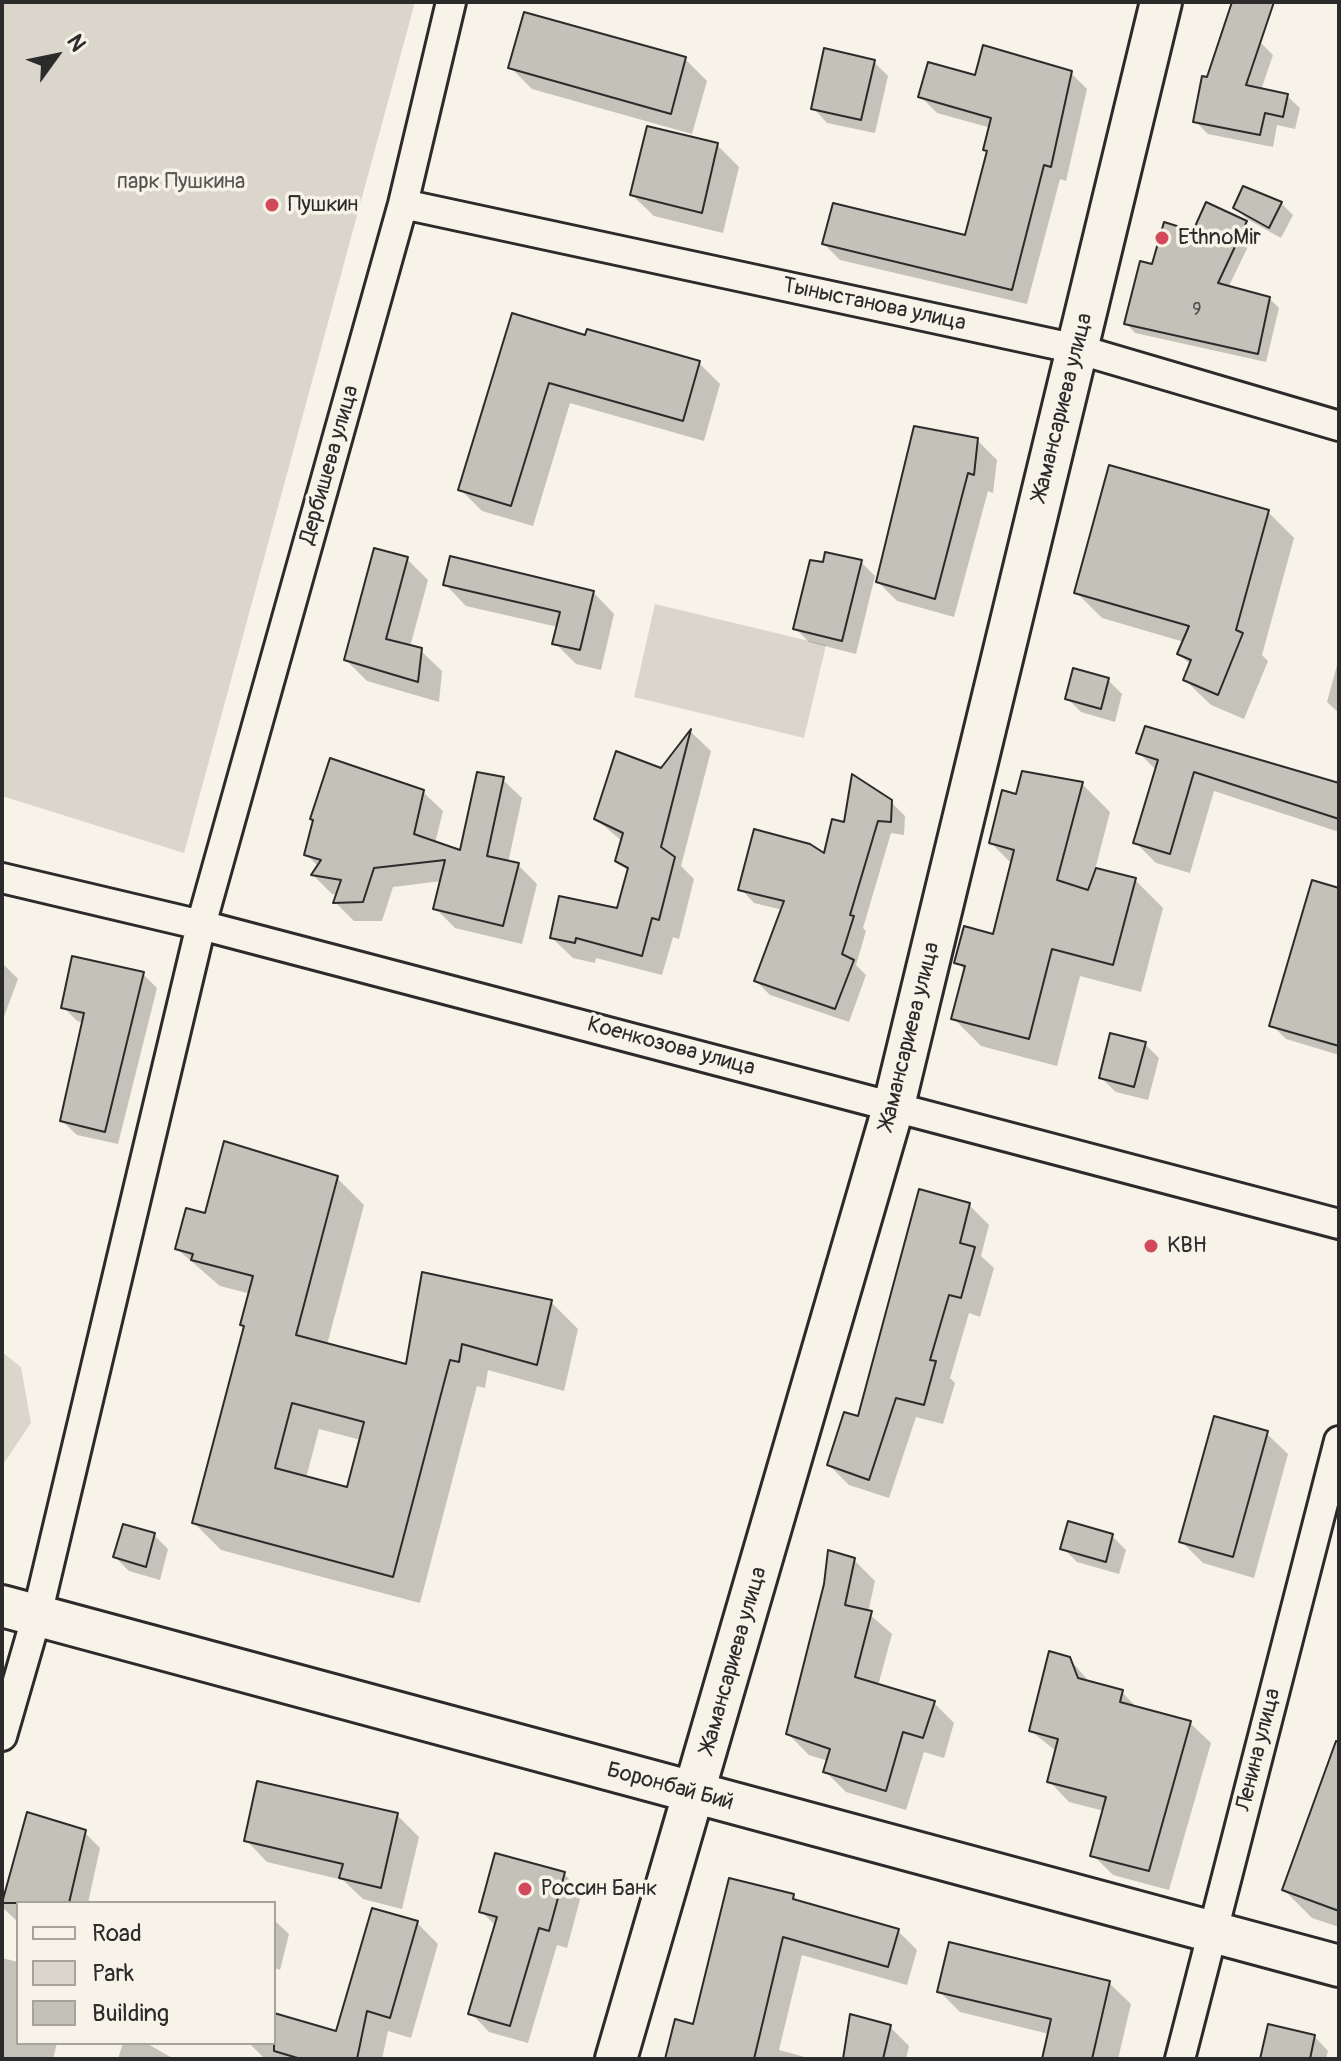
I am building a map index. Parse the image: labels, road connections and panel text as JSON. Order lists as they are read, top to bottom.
{
  "streets": {
    "main road": ["Жамансариева улица", "Боронбай Бий"],
    "street": [
      "Тыныстанова улица",
      "Дербишева улица",
      "Коенкозова улица",
      "Ленина улица"
    ]
  },
  "crossings": [
    ["Тыныстанова улица", "Жамансариева улица"],
    ["Тыныстанова улица", "Дербишева улица"],
    ["Жамансариева улица", "Коенкозова улица"],
    ["Жамансариева улица", "Боронбай Бий"],
    ["Дербишева улица", "Коенкозова улица"],
    ["Дербишева улица", "Боронбай Бий"],
    ["Ленина улица", "Боронбай Бий"]
  ],
  "parks": ["парк Пушкина"],
  "places": [
    "Пушкин",
    "EthnoMir",
    "KBH",
    "Россин Банк"
  ],
  "house_numbers": ["9"],
  "legend": ["Road", "Park", "Building"],
  "north": "top right"
}
